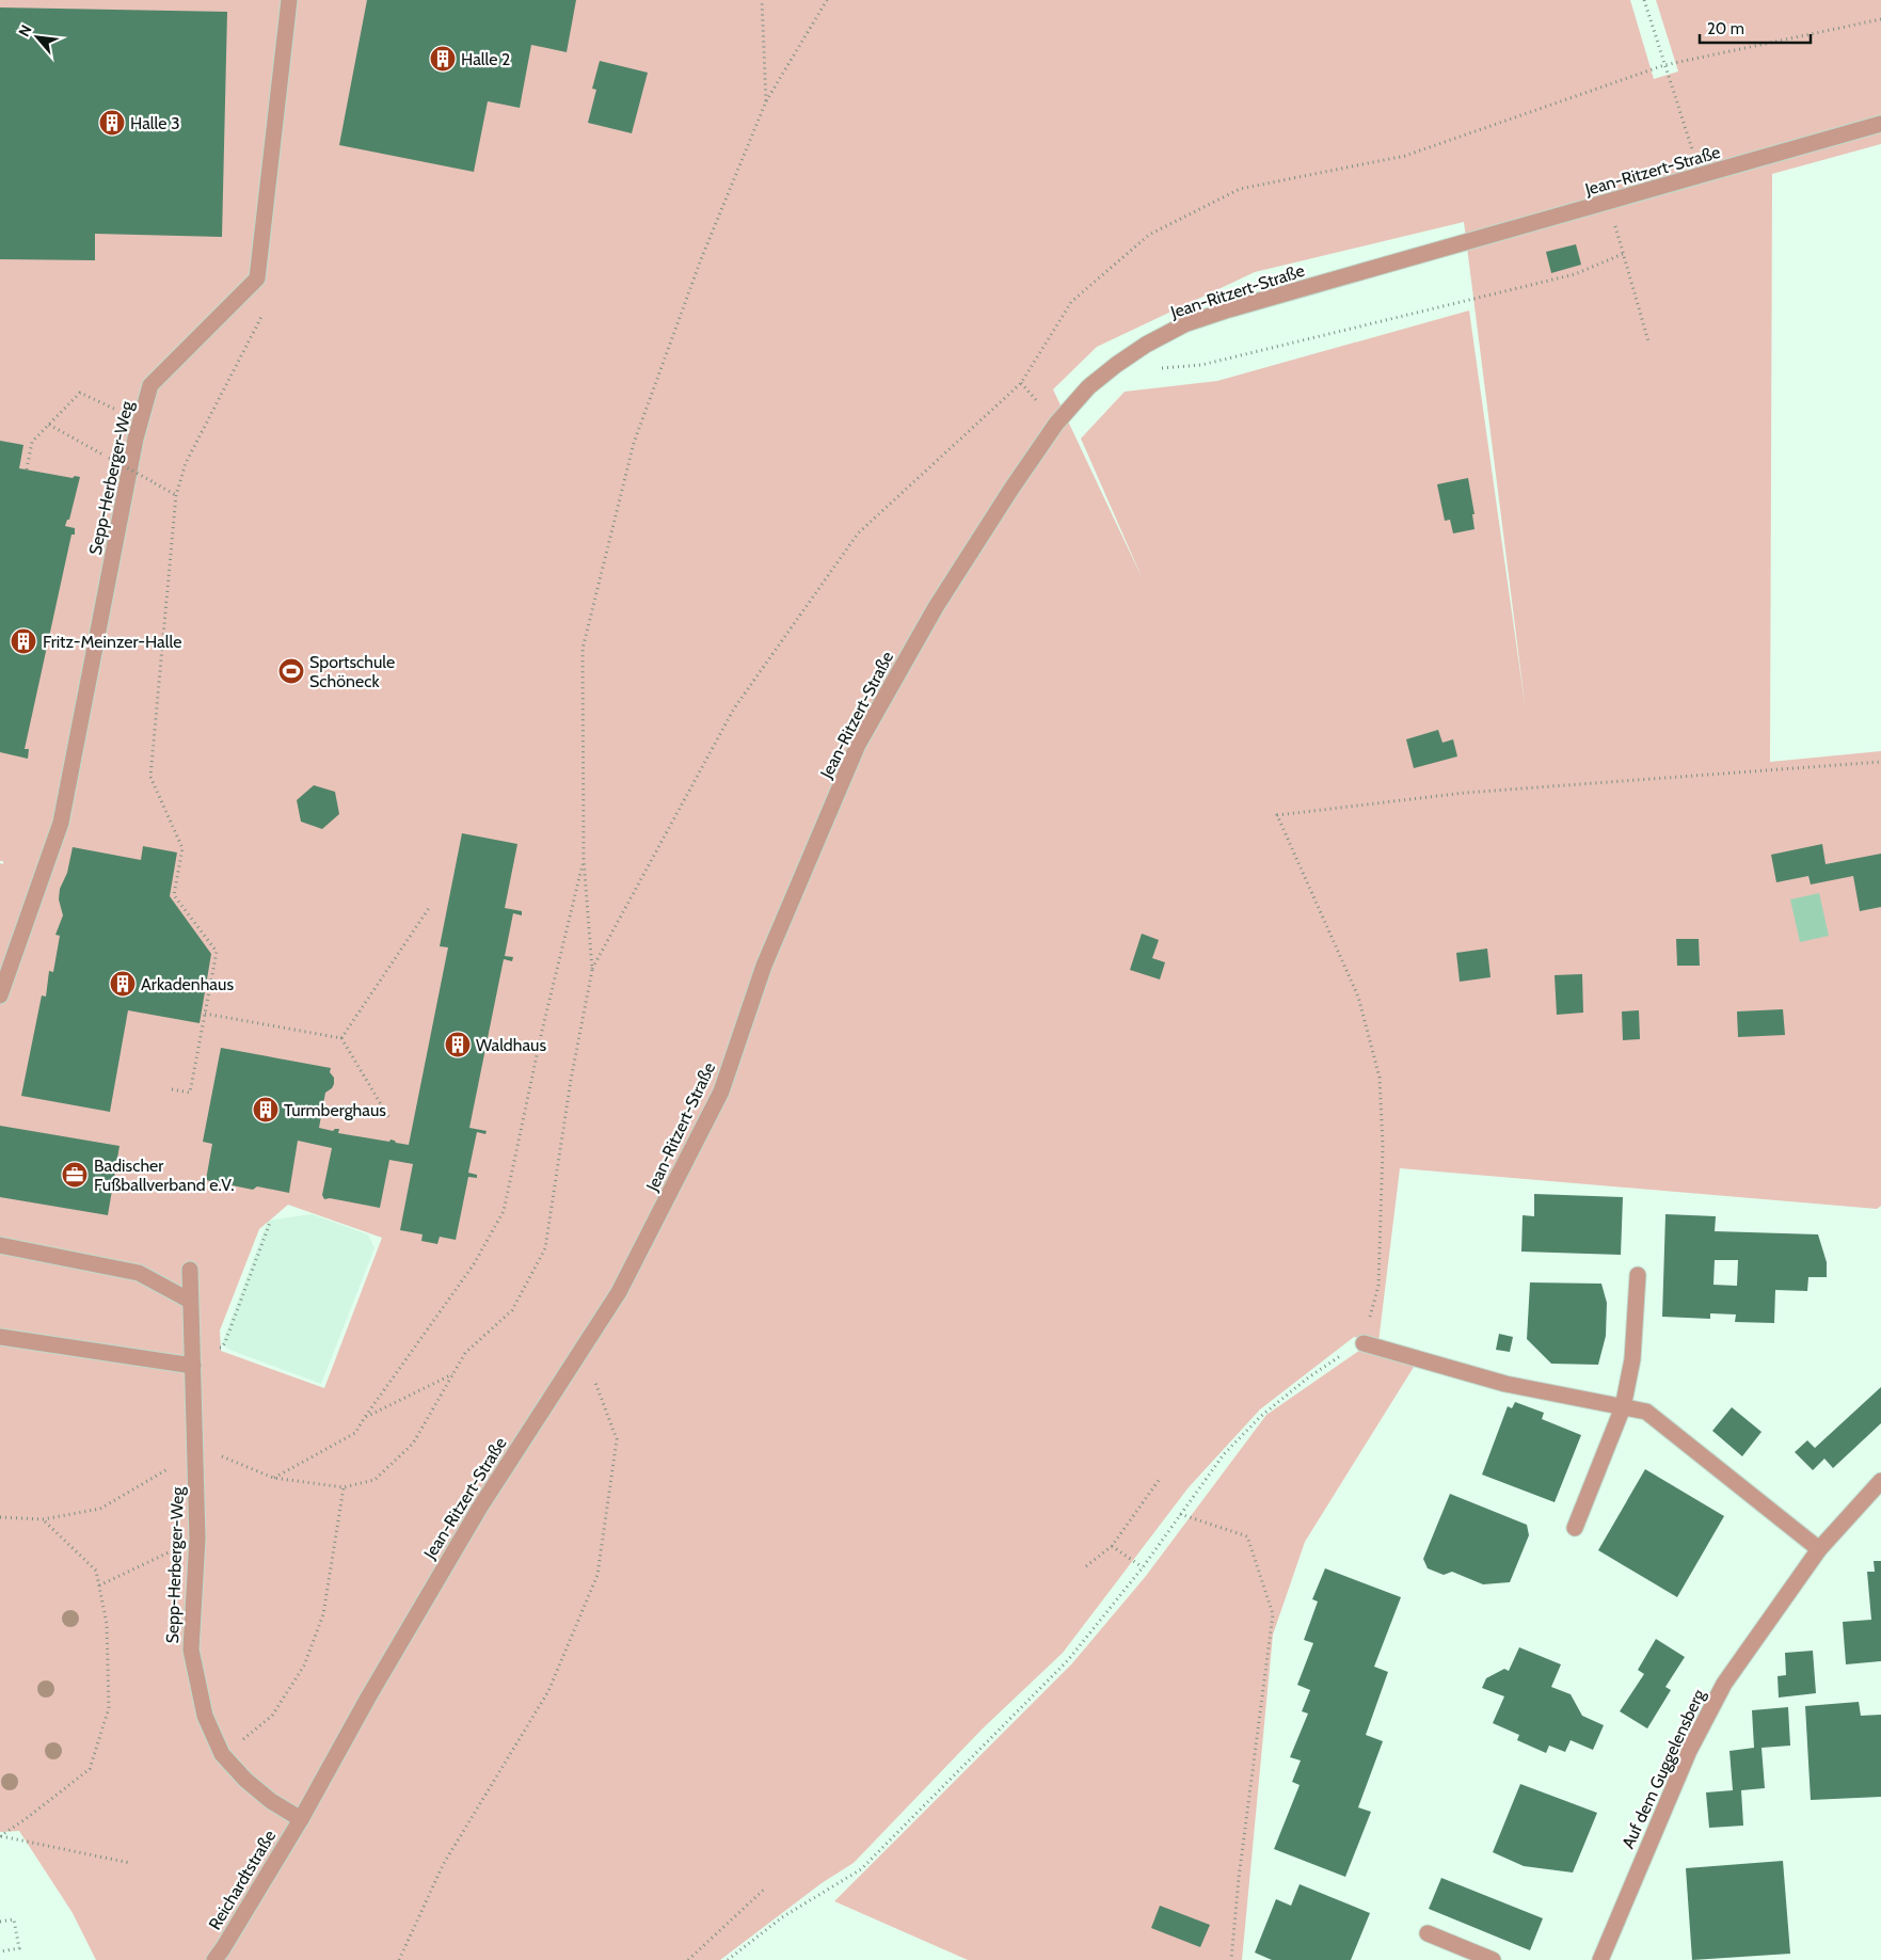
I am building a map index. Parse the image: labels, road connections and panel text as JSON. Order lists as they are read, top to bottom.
{
  "streets": {
    "street": [
      "Jean-Ritzert-Straße",
      "Sepp-Herberger-Weg",
      "Auf dem Guggelensberg",
      "Reichardtstraße"
    ]
  },
  "crossings": [
    ["Jean-Ritzert-Straße", "Sepp-Herberger-Weg"],
    ["Jean-Ritzert-Straße", "Reichardtstraße"],
    ["Sepp-Herberger-Weg", "Reichardtstraße"]
  ],
  "places": {
    "building": [
      "Halle 2",
      "Halle 3",
      "Fritz-Meinzer-Halle",
      "Arkadenhaus",
      "Waldhaus",
      "Turmberghaus"
    ],
    "sports": ["Sportschule Schöneck"],
    "office": ["Badischer Fußballverband e.V."]
  },
  "scale_bar": "20 m",
  "north": "top left"
}
